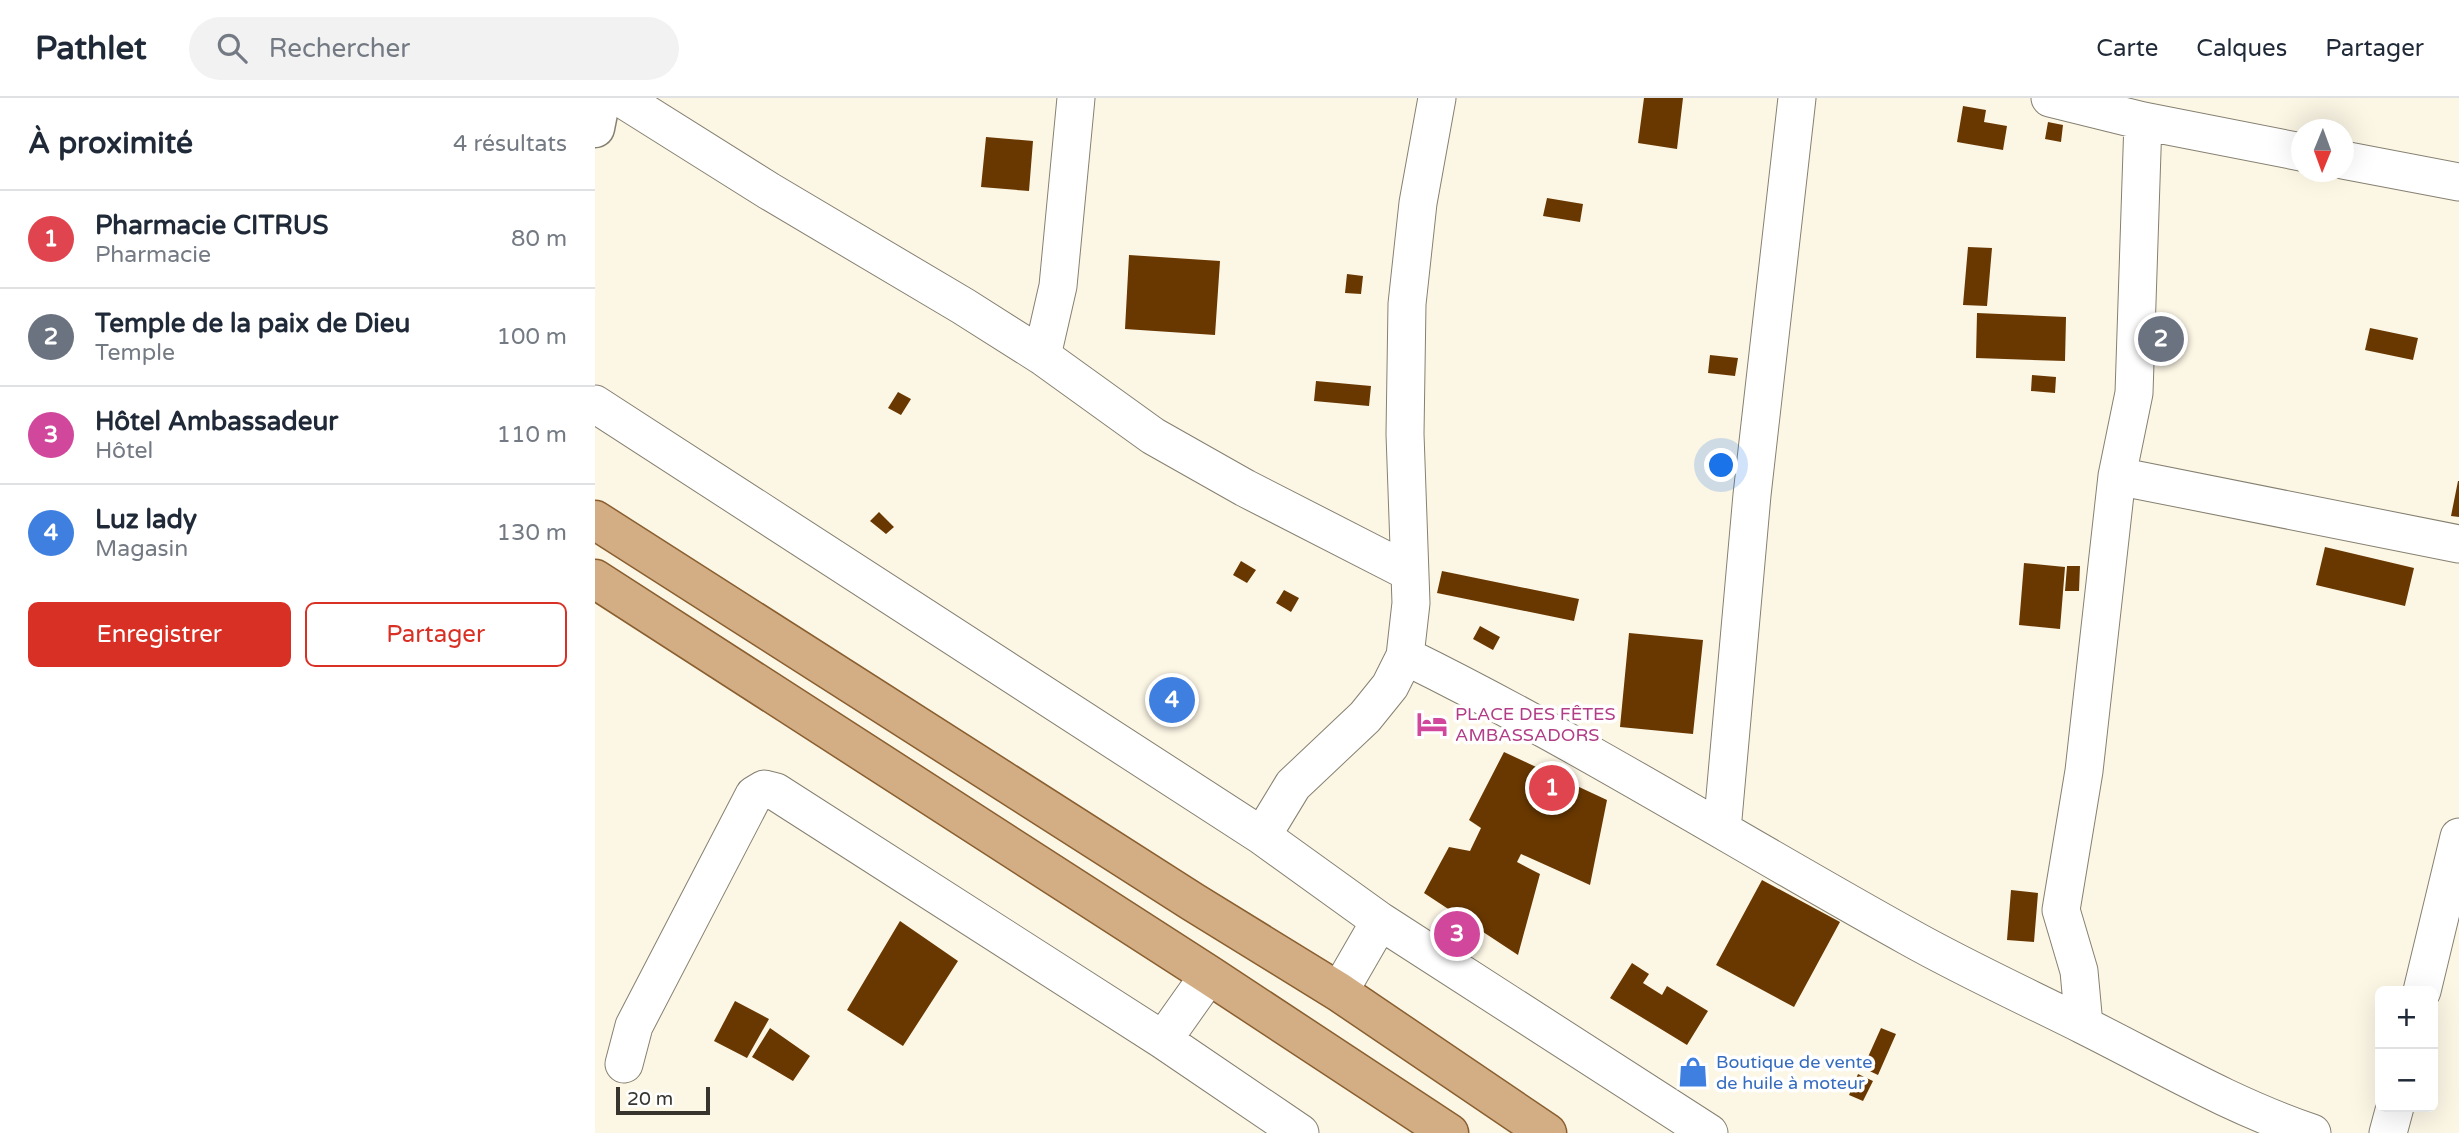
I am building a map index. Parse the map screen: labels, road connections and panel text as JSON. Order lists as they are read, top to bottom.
{
  "places": {
    "hotel": ["PLACE DES FÊTES AMBASSADORS"],
    "shop": ["Boutique de vente de huile à moteur"]
  },
  "scale_bar": "20 m",
  "north": "bottom",
  "page": {
    "header": "Pathlet",
    "search": "Rechercher",
    "nav": ["Carte", "Calques", "Partager"],
    "heading": ["À proximité", "4 résultats"],
    "list": [
      {
        "mark": "1",
        "name": "Pharmacie CITRUS",
        "note": "Pharmacie",
        "value": "80 m"
      },
      {
        "mark": "2",
        "name": "Temple de la paix de Dieu",
        "note": "Temple",
        "value": "100 m"
      },
      {
        "mark": "3",
        "name": "Hôtel Ambassadeur",
        "note": "Hôtel",
        "value": "110 m"
      },
      {
        "mark": "4",
        "name": "Luz lady",
        "note": "Magasin",
        "value": "130 m"
      }
    ],
    "pins": [
      "2",
      "4",
      "1",
      "3"
    ],
    "buttons": ["Enregistrer", "Partager"],
    "map_buttons": ["+", "−"],
    "scale": "20 m"
  }
}
